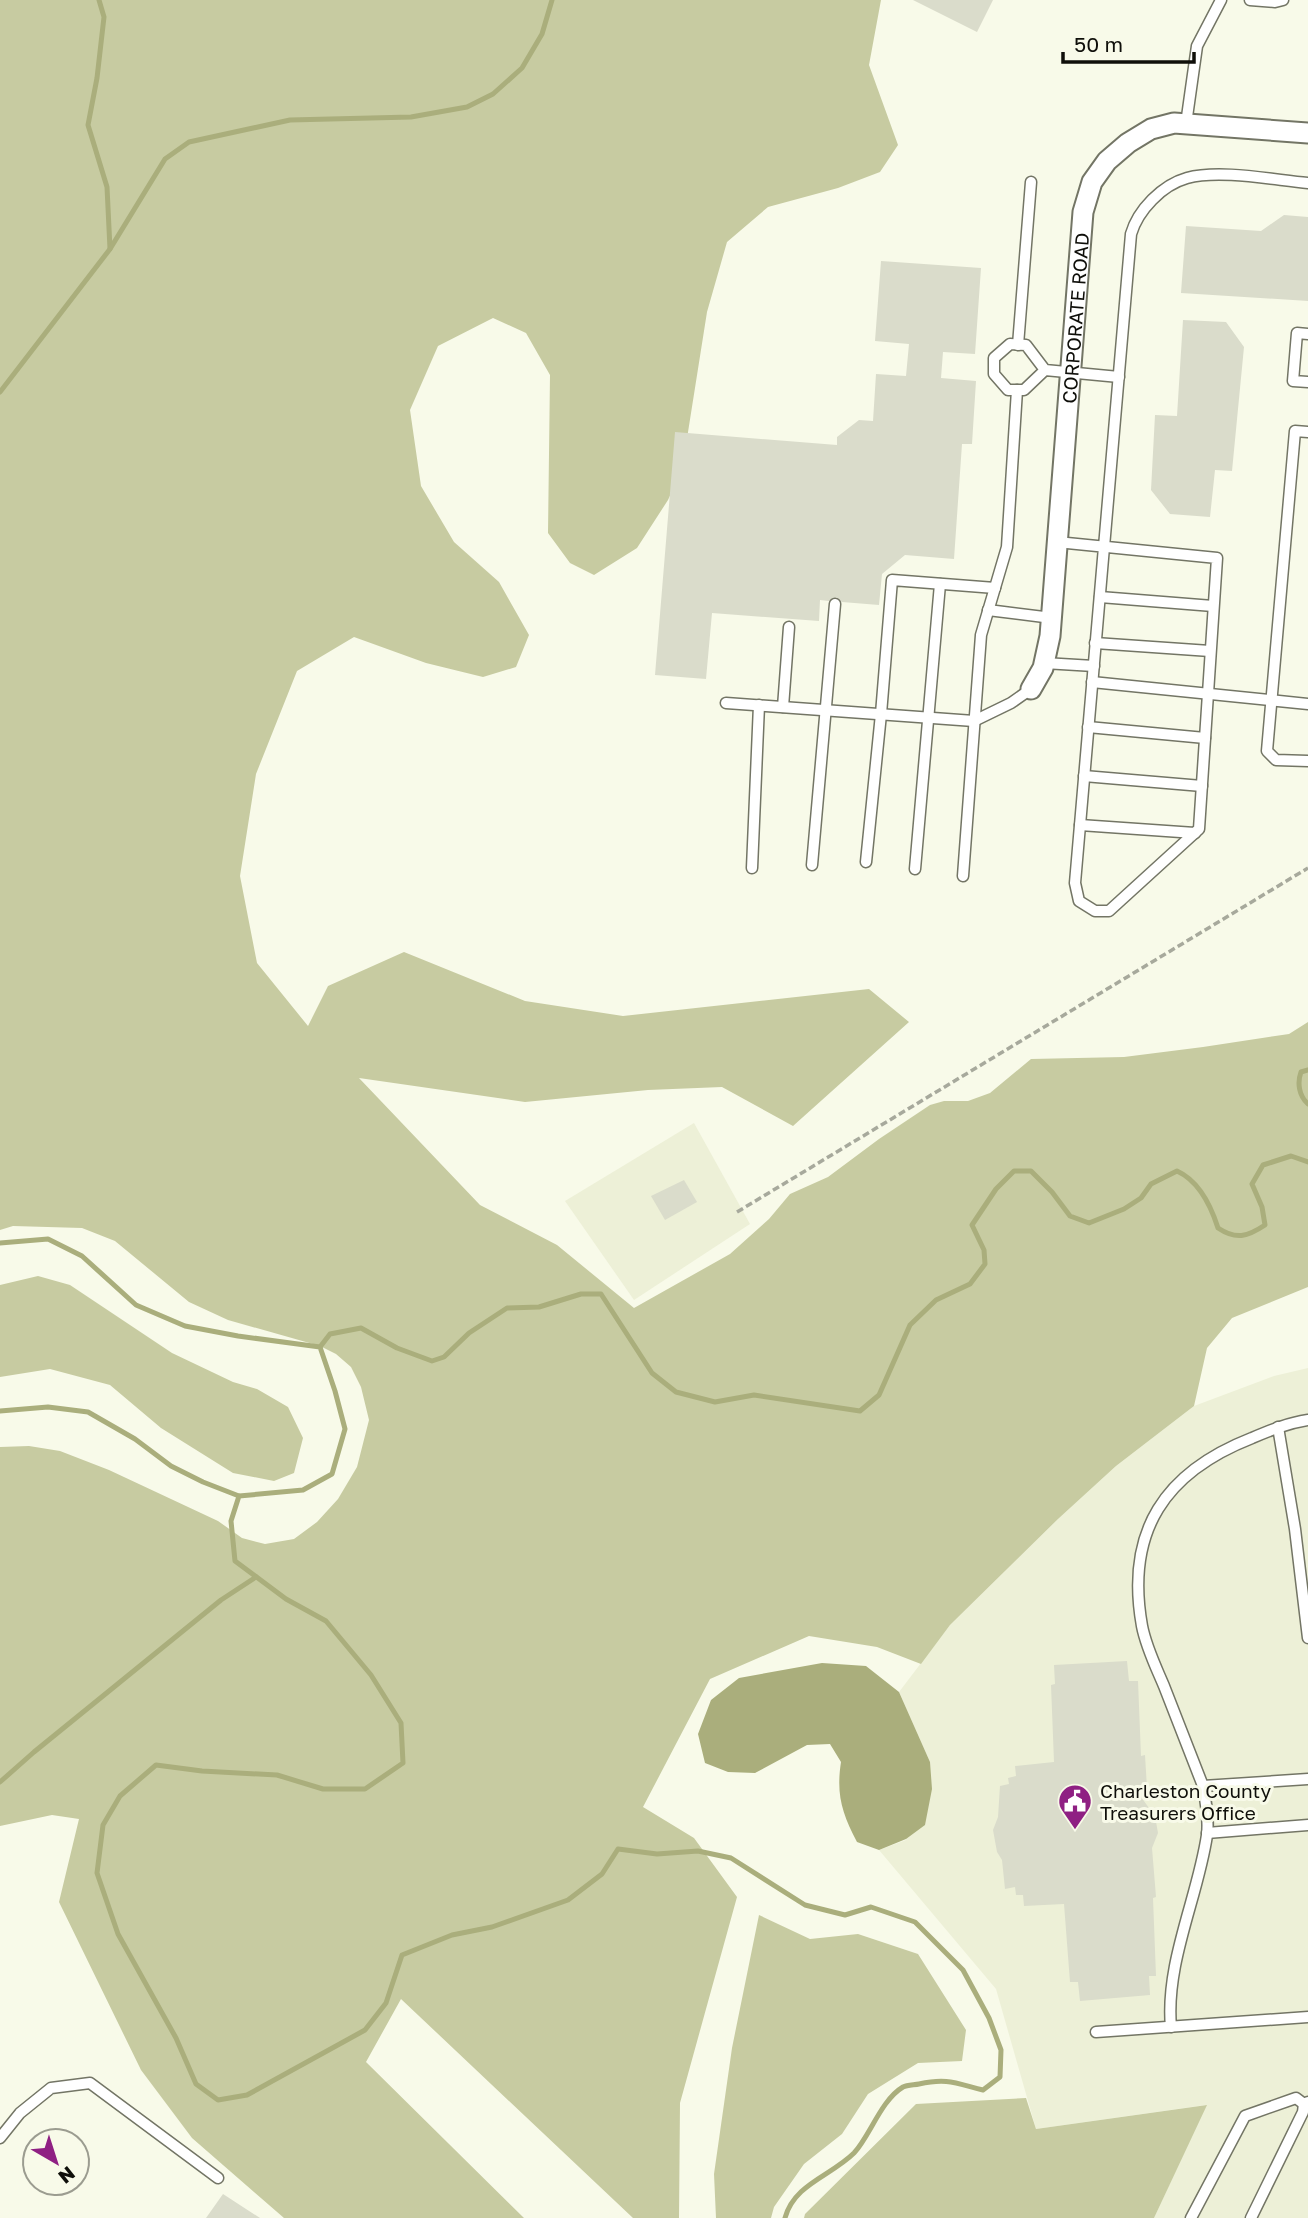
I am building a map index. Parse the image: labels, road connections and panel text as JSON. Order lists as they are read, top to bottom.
{
  "streets": {
    "street": ["CORPORATE ROAD"]
  },
  "places": {
    "public building": ["Charleston County Treasurers Office"]
  },
  "scale_bar": "50 m",
  "north": "bottom right"
}
